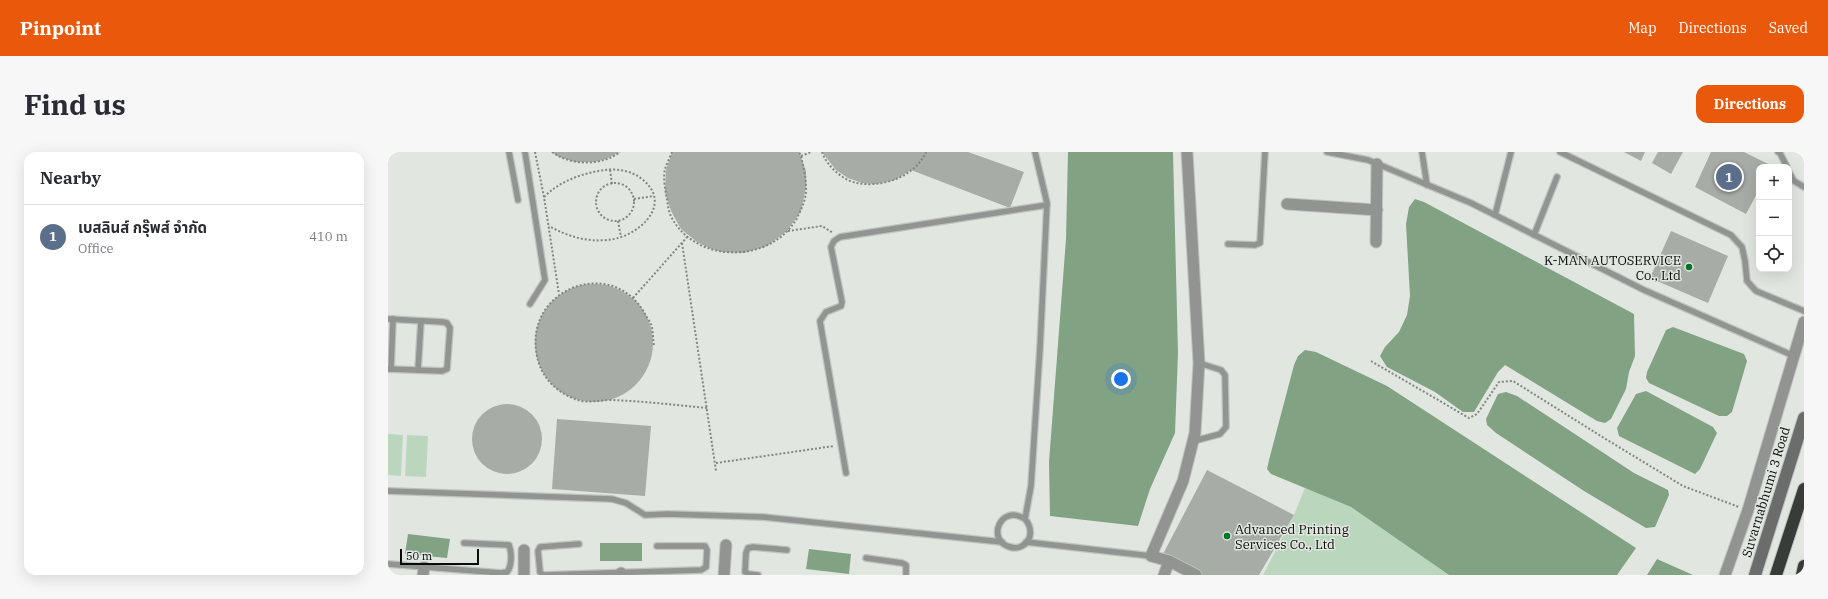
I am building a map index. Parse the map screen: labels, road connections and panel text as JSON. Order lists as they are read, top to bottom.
{
  "streets": {
    "main road": ["Suvarnabhumi 3 Road"]
  },
  "places": ["K-MAN AUTOSERVICE Co., Ltd", "Advanced Printing Services Co., Ltd"],
  "scale_bar": "50 m",
  "page": {
    "header": "Pinpoint",
    "nav": ["Map", "Directions", "Saved"],
    "buttons": "Directions",
    "title": "Find us",
    "heading": "Nearby",
    "pins": "1",
    "map_buttons": ["+", "−"],
    "list": [
      {
        "mark": "1",
        "name": "เบสลินส์ กรุ๊พส์ จำกัด",
        "note": "Office",
        "value": "410 m"
      }
    ],
    "scale": "50 m"
  }
}
